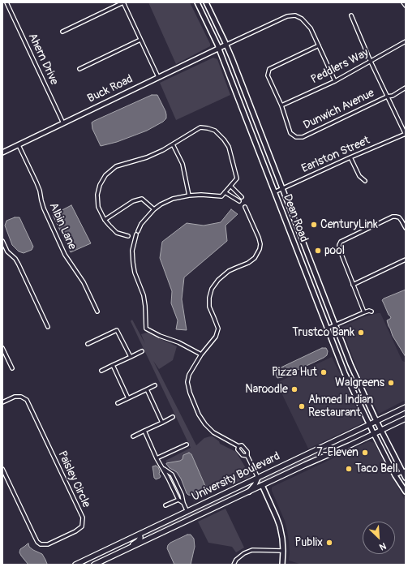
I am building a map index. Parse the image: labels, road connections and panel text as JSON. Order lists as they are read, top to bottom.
{
  "streets": {
    "main road": ["Buck Road", "Dean Road", "University Boulevard"],
    "street": [
      "Ahern Drive",
      "Peddlers Way",
      "Dunwich Avenue",
      "Earlston Street",
      "Albin Lane",
      "Paisley Circle"
    ]
  },
  "crossings": [
    ["Ahern Drive", "Buck Road"],
    ["Peddlers Way", "Dunwich Avenue"],
    ["Buck Road", "Dean Road"],
    ["Buck Road", "Albin Lane"],
    ["Earlston Street", "Dean Road"],
    ["Dean Road", "University Boulevard"]
  ],
  "places": [
    "CenturyLink",
    "pool",
    "Trustco Bank",
    "Pizza Hut",
    "Walgreens",
    "Naroodle",
    "Ahmed Indian Restaurant",
    "7-Eleven",
    "Taco Bell",
    "Publix"
  ],
  "north": "bottom right"
}
